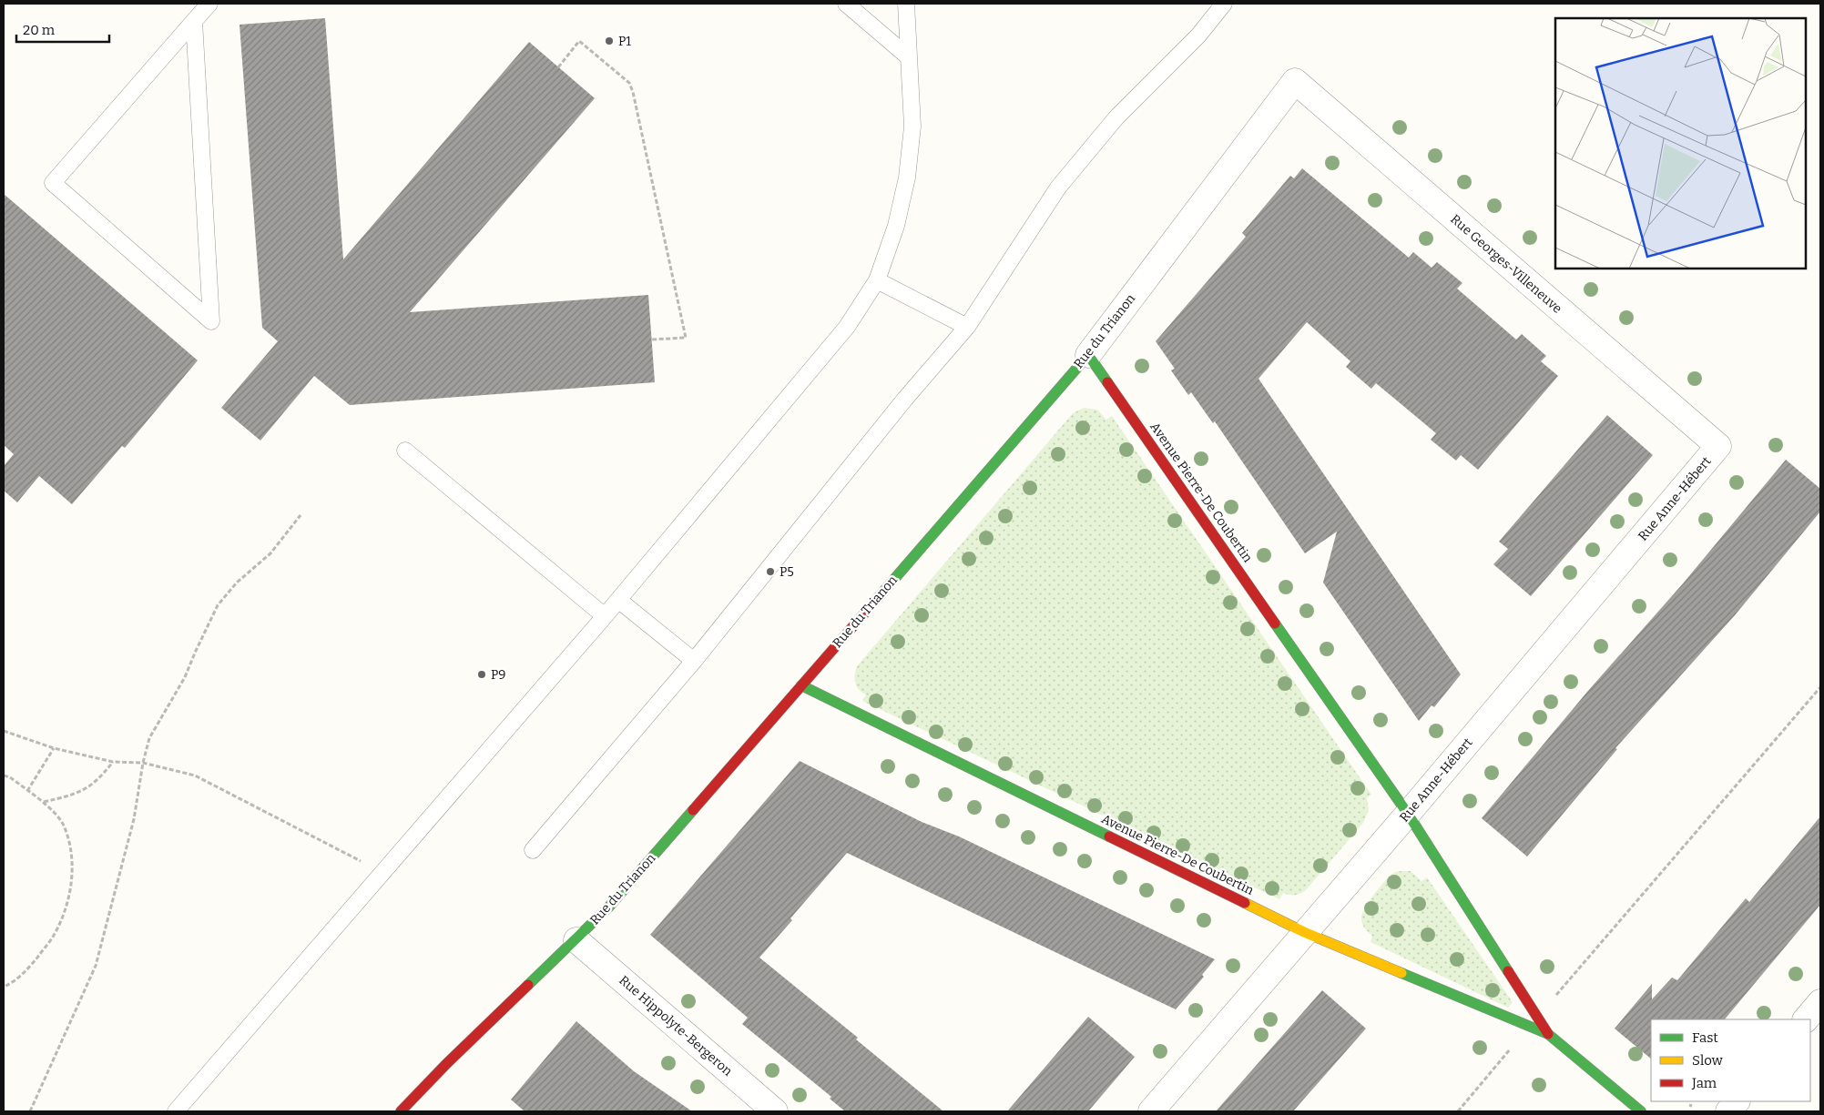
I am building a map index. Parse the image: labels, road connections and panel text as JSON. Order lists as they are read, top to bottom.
{
  "streets": {
    "street": [
      "Rue Georges-Villeneuve",
      "Rue du Trianon",
      "Avenue Pierre-De Coubertin",
      "Rue Anne-Hébert",
      "Rue Hippolyte-Bergeron"
    ]
  },
  "crossings": [
    ["Rue Georges-Villeneuve", "Rue du Trianon"],
    ["Rue Georges-Villeneuve", "Rue Anne-Hébert"],
    ["Rue du Trianon", "Avenue Pierre-De Coubertin"],
    ["Rue du Trianon", "Rue Hippolyte-Bergeron"],
    ["Avenue Pierre-De Coubertin", "Rue Anne-Hébert"]
  ],
  "places": ["P1", "P5", "P9"],
  "legend": ["Fast", "Slow", "Jam"],
  "scale_bar": "20 m"
}
